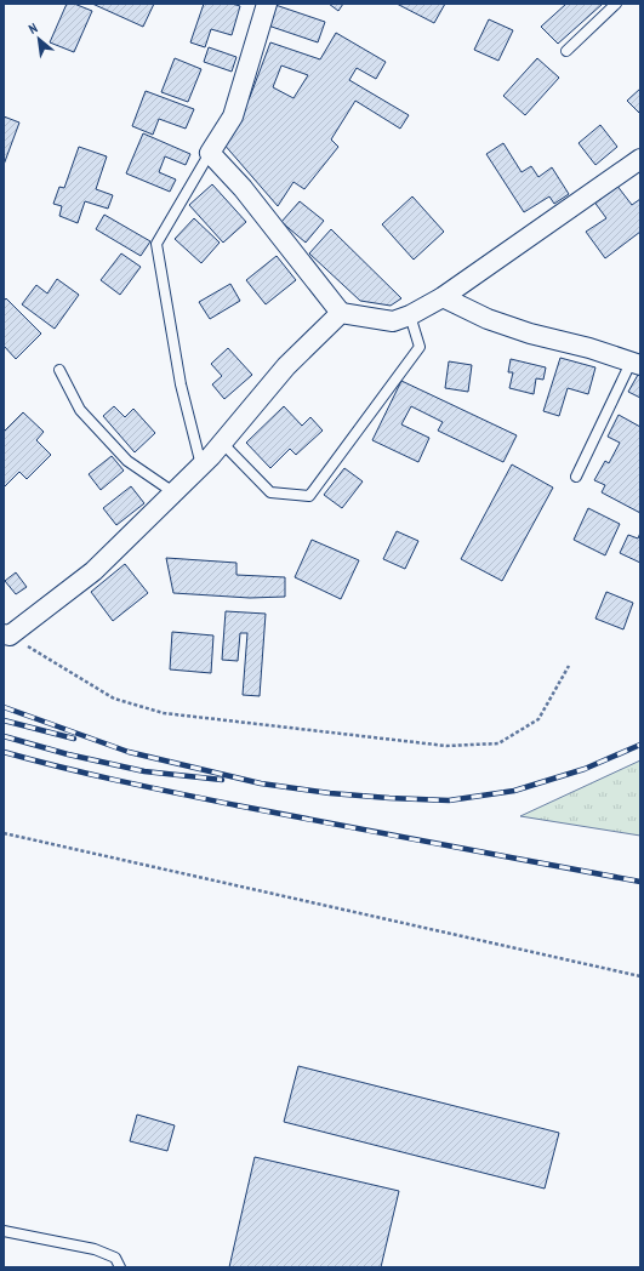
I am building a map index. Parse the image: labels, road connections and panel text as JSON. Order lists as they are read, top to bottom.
{
  "north": "top left"
}
